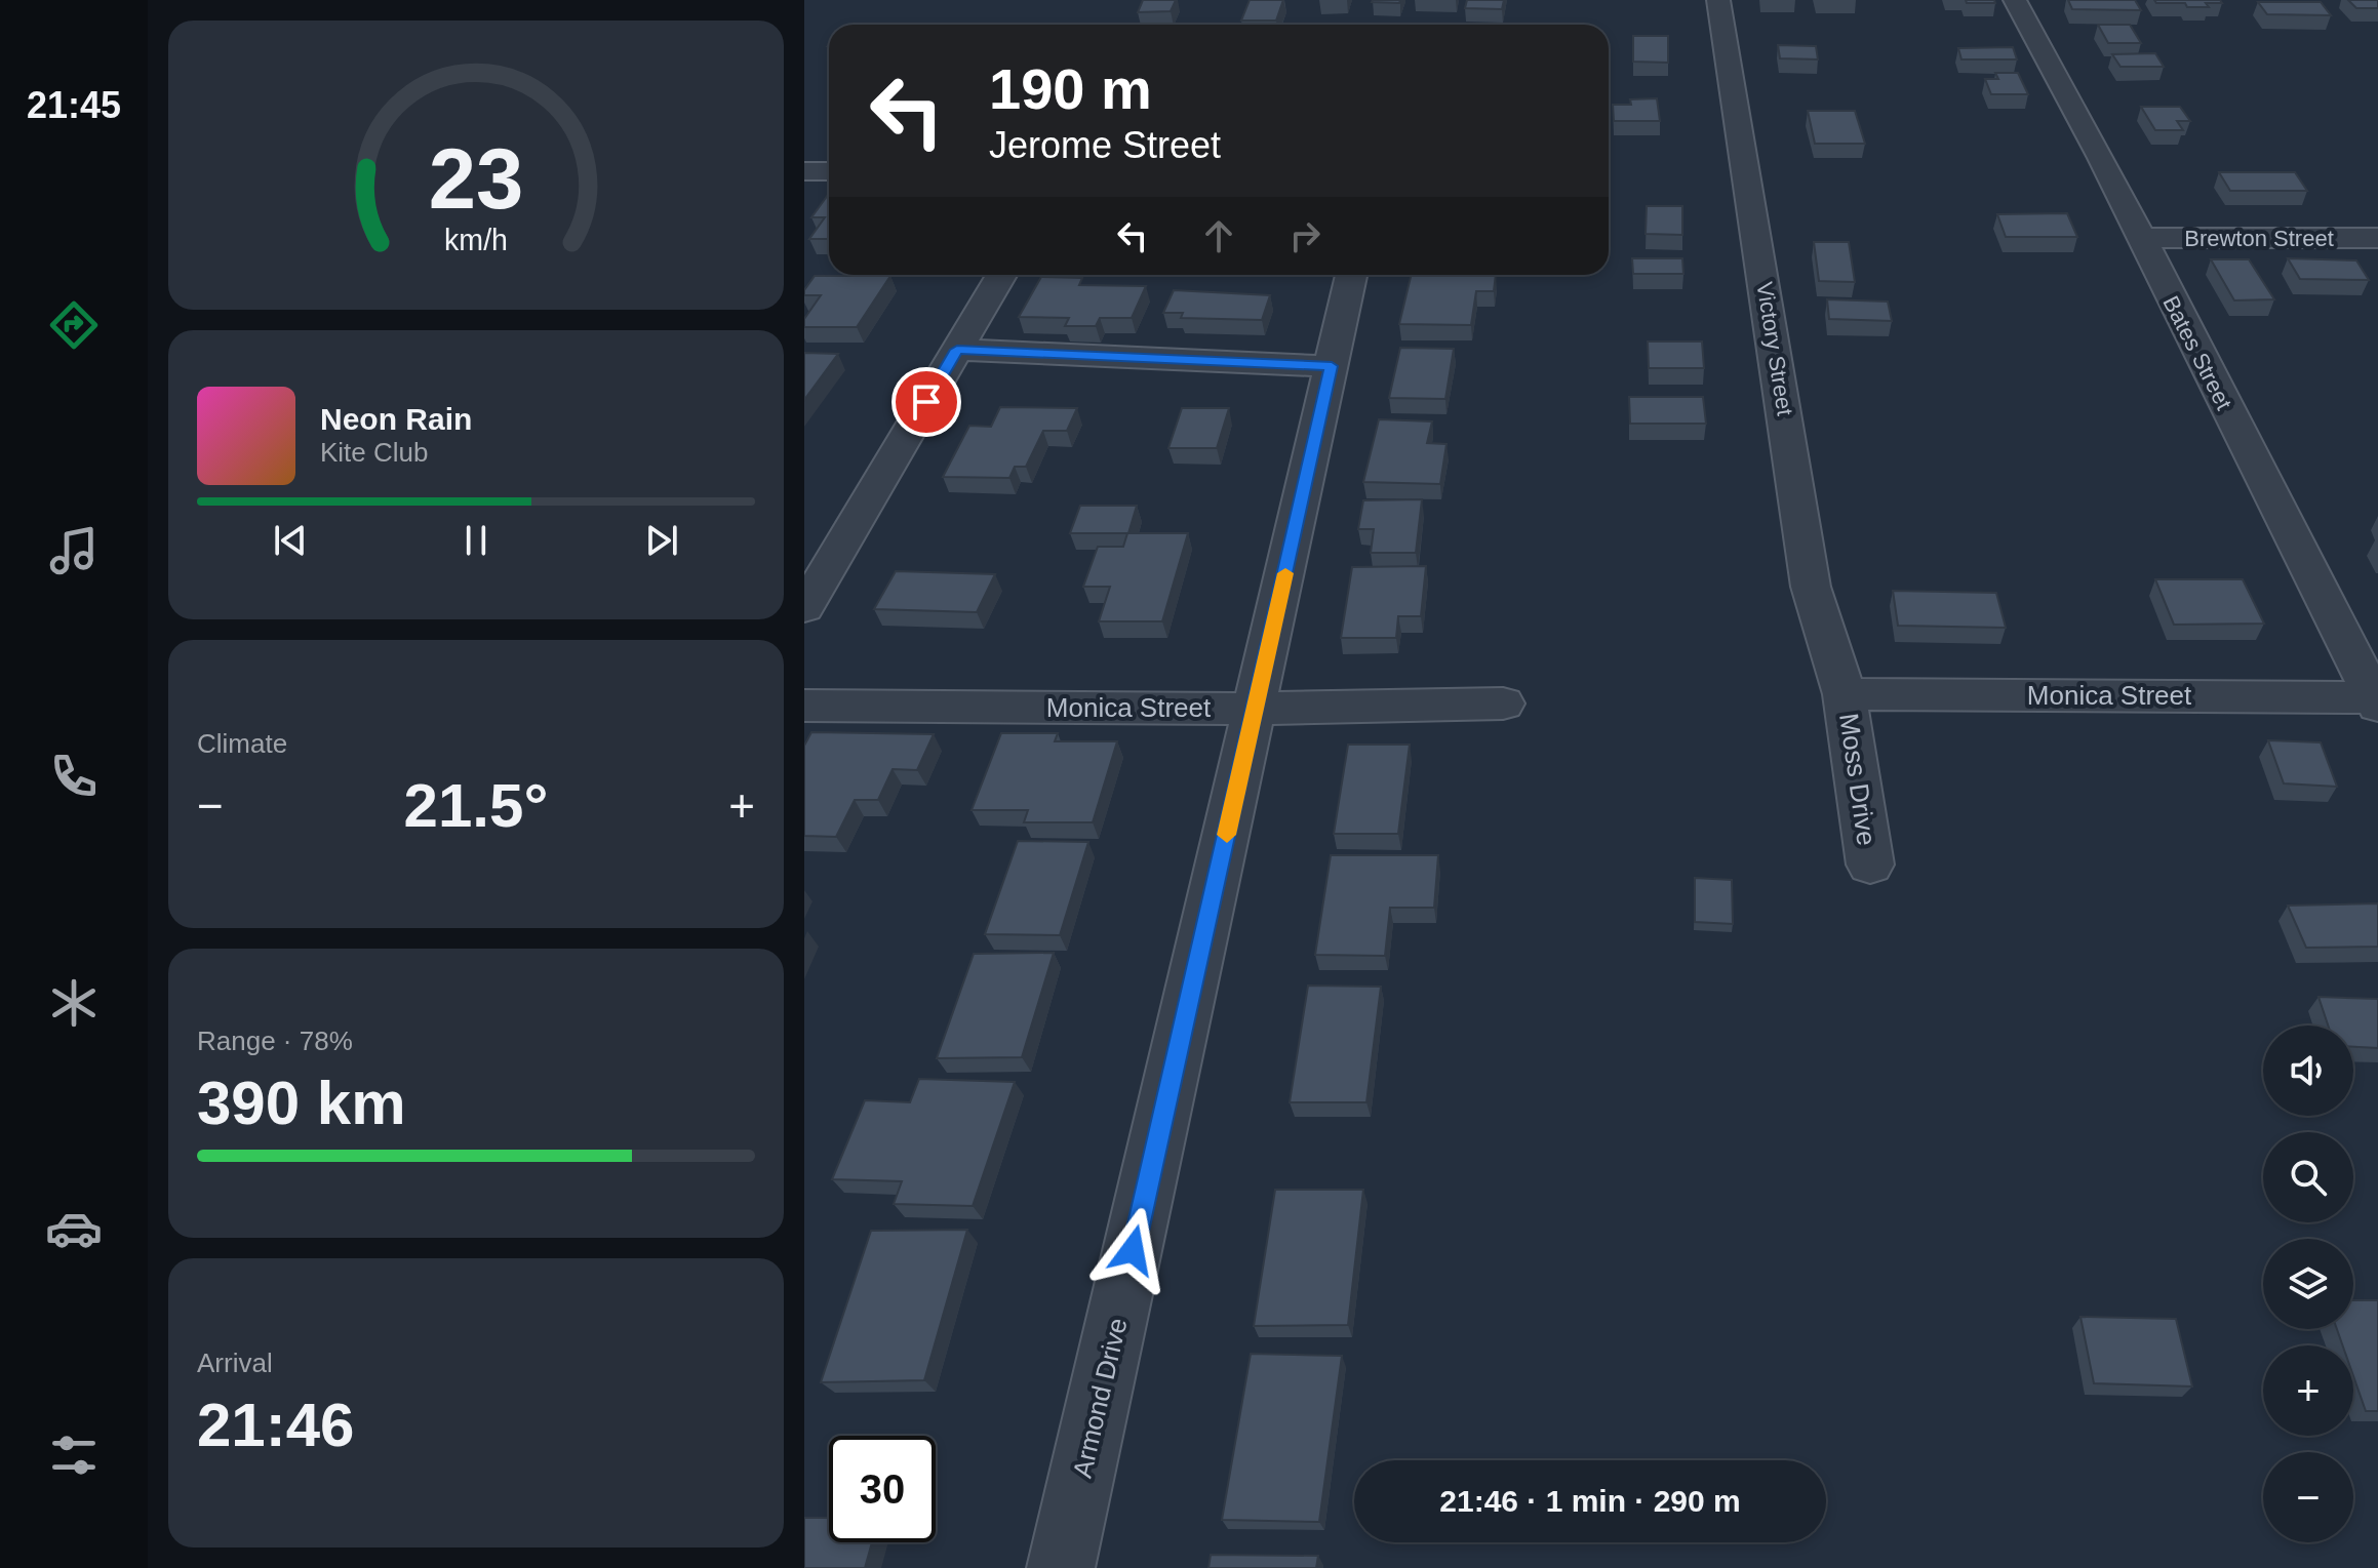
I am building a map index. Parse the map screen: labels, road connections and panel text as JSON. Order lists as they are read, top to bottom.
{
  "streets": {
    "street": [
      "Brewton Street",
      "Victory Street",
      "Bates Street",
      "Monica Street",
      "Moss Drive",
      "Armond Drive"
    ]
  },
  "crossings": [
    ["Brewton Street", "Bates Street"],
    ["Victory Street", "Monica Street"],
    ["Victory Street", "Moss Drive"],
    ["Bates Street", "Monica Street"],
    ["Monica Street", "Moss Drive"],
    ["Monica Street", "Armond Drive"]
  ],
  "page": {
    "tabs": "21:45",
    "turn": ["190 m", "Jerome Street"],
    "song": ["Neon Rain", "Kite Club"],
    "tile": [
      "Climate",
      ["Range · 78%", "390 km"],
      ["Arrival", "21:46"]
    ],
    "heat": ["−", "21.5°", "+"],
    "map_buttons": ["+", "−"],
    "limit": "30",
    "trip": "21:46 · 1 min · 290 m",
    "gauge": ["23", "km/h"]
  }
}
